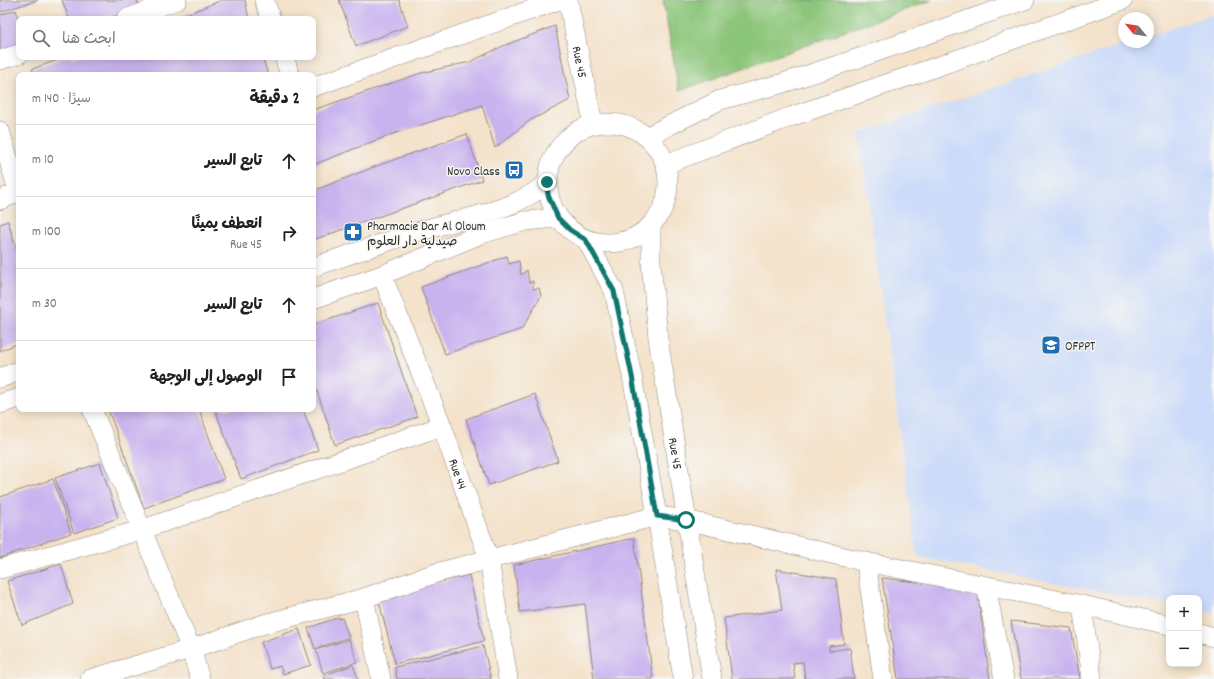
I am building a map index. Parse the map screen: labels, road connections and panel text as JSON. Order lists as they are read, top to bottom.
{
  "streets": {
    "street": ["Rue 45", "Rue 44"]
  },
  "places": {
    "bus stop": ["Novo Class"],
    "pharmacy": ["Pharmacie Dar Al Oloum صيدلية دار العلوم"],
    "school or university": ["OFPPT"]
  },
  "north": "top left",
  "page": {
    "search": "ابحث هنا",
    "heading": ["2 دقيقة", "سيرًا · 140 m"],
    "list": [
      ["تابع السير", "10 m"],
      ["انعطف يمينًا", "Rue 45", "100 m"],
      ["تابع السير", "30 m"],
      "الوصول إلى الوجهة"
    ],
    "map_buttons": ["+", "−"]
  }
}
